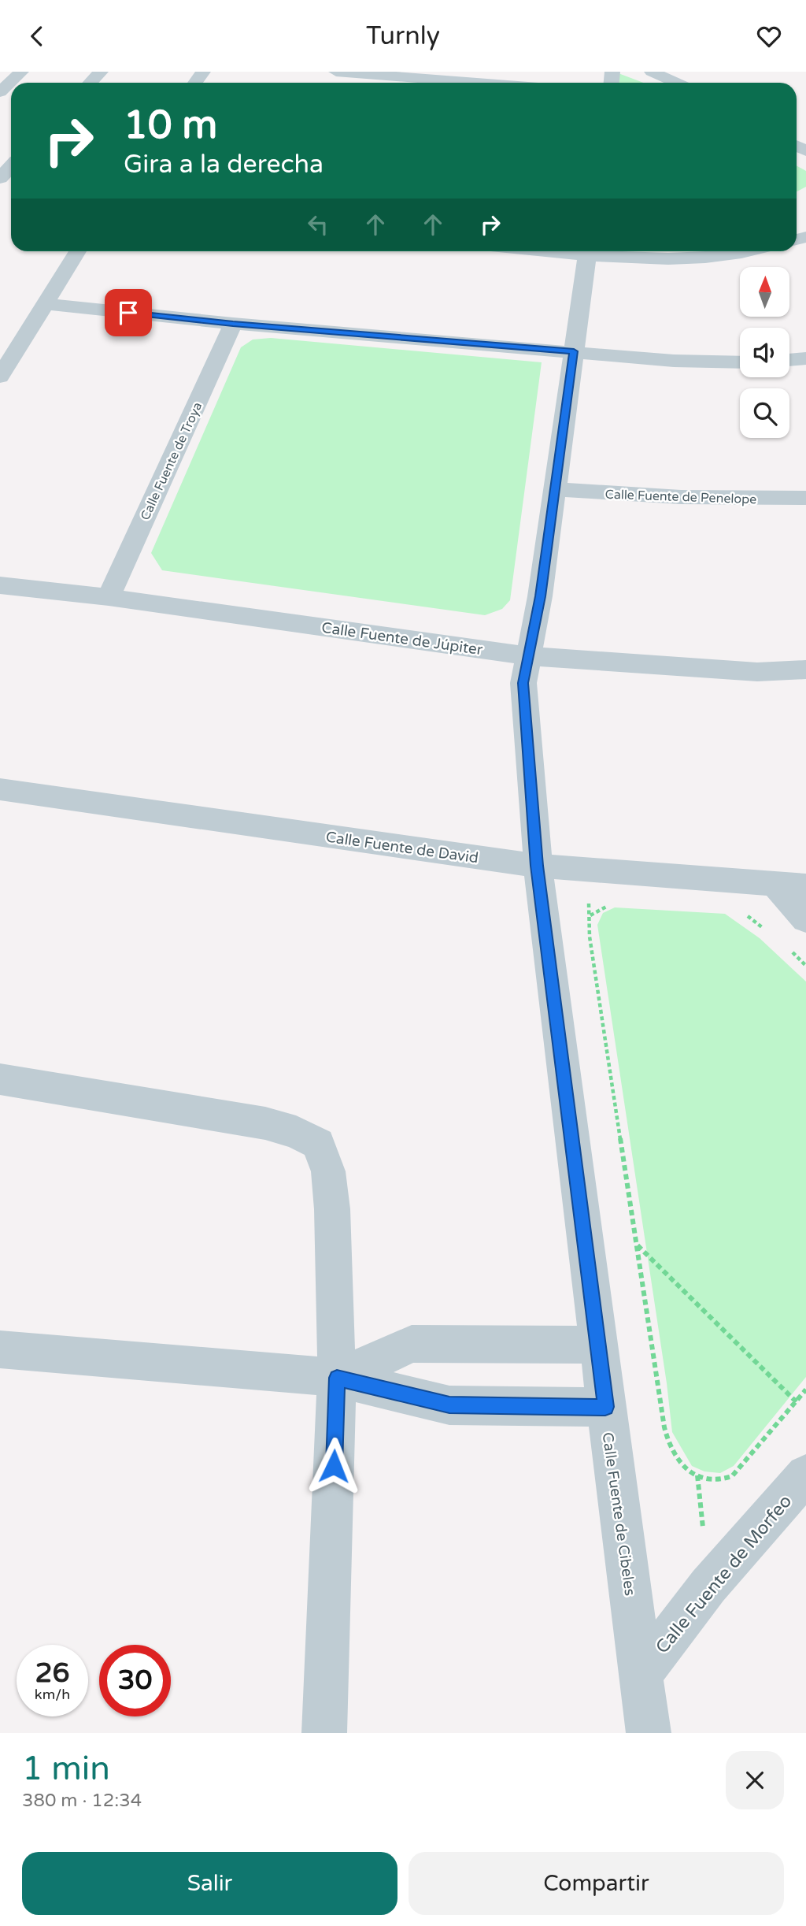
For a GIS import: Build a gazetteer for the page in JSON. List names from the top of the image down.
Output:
{
  "streets": {
    "street": [
      "Calle Fuente de Troya",
      "Calle Fuente de Penelope",
      "Calle Fuente de Júpiter",
      "Calle Fuente de David",
      "Calle Fuente de Cibeles",
      "Calle Fuente de Morfeo"
    ]
  },
  "crossings": [
    ["Calle Fuente de Troya", "Calle Fuente de Júpiter"],
    ["Calle Fuente de Penelope", "Calle Fuente de Cibeles"],
    ["Calle Fuente de Júpiter", "Calle Fuente de Cibeles"],
    ["Calle Fuente de David", "Calle Fuente de Cibeles"],
    ["Calle Fuente de Cibeles", "Calle Fuente de Morfeo"]
  ],
  "north": "top",
  "page": {
    "header": "Turnly",
    "turn": ["10 m", "Gira a la derecha"],
    "speed": "26 km/h",
    "limit": "30",
    "heading": ["1 min", "380 m · 12:34"],
    "buttons": ["Salir", "Compartir"]
  }
}
